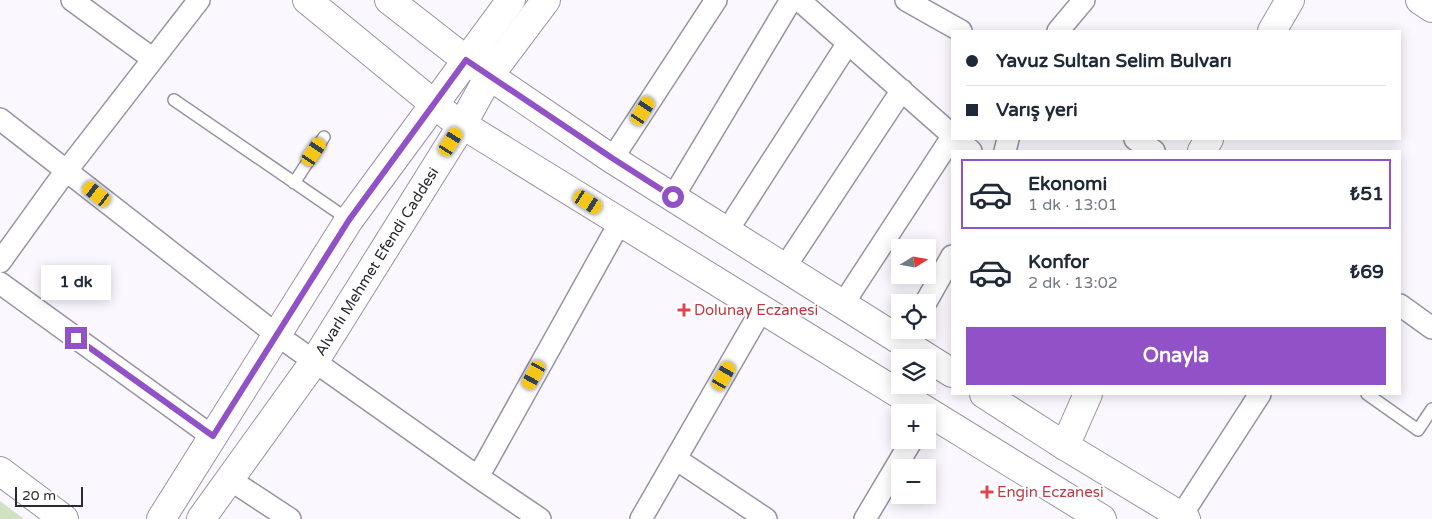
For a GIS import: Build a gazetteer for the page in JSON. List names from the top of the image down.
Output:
{
  "streets": {
    "main road": ["Alvarlı Mehmet Efendi Caddesi"]
  },
  "places": {
    "health": ["Dolunay Eczanesi", "Engin Eczanesi"]
  },
  "scale_bar": "20 m",
  "north": "right",
  "page": {
    "banner": ["Yavuz Sultan Selim Bulvarı", "Varış yeri"],
    "list": [
      {
        "name": "Ekonomi",
        "note": "1 dk · 13:01",
        "value": "₺51"
      },
      {
        "name": "Konfor",
        "note": "2 dk · 13:02",
        "value": "₺69"
      }
    ],
    "map_buttons": ["+", "−"],
    "bubble": "1 dk",
    "buttons": "Onayla",
    "scale": "20 m"
  }
}
